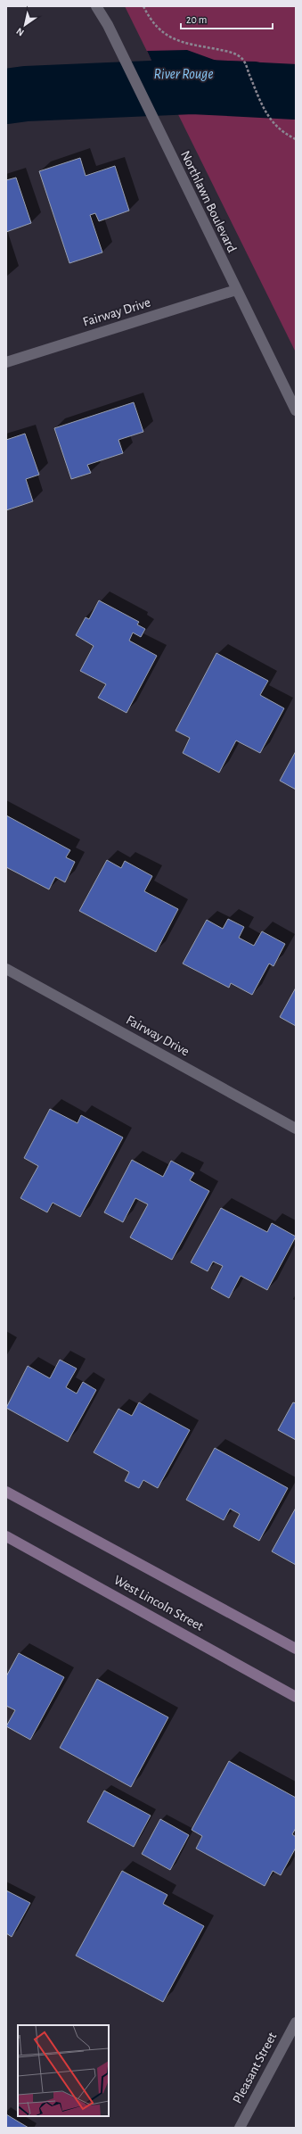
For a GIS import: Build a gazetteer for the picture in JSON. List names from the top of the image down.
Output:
{
  "streets": {
    "street": [
      "Northlawn Boulevard",
      "Fairway Drive",
      "West Lincoln Street",
      "Pleasant Street"
    ]
  },
  "crossings": [
    ["Northlawn Boulevard", "Fairway Drive"]
  ],
  "water": ["River Rouge"],
  "scale_bar": "20 m",
  "north": "bottom left"
}
